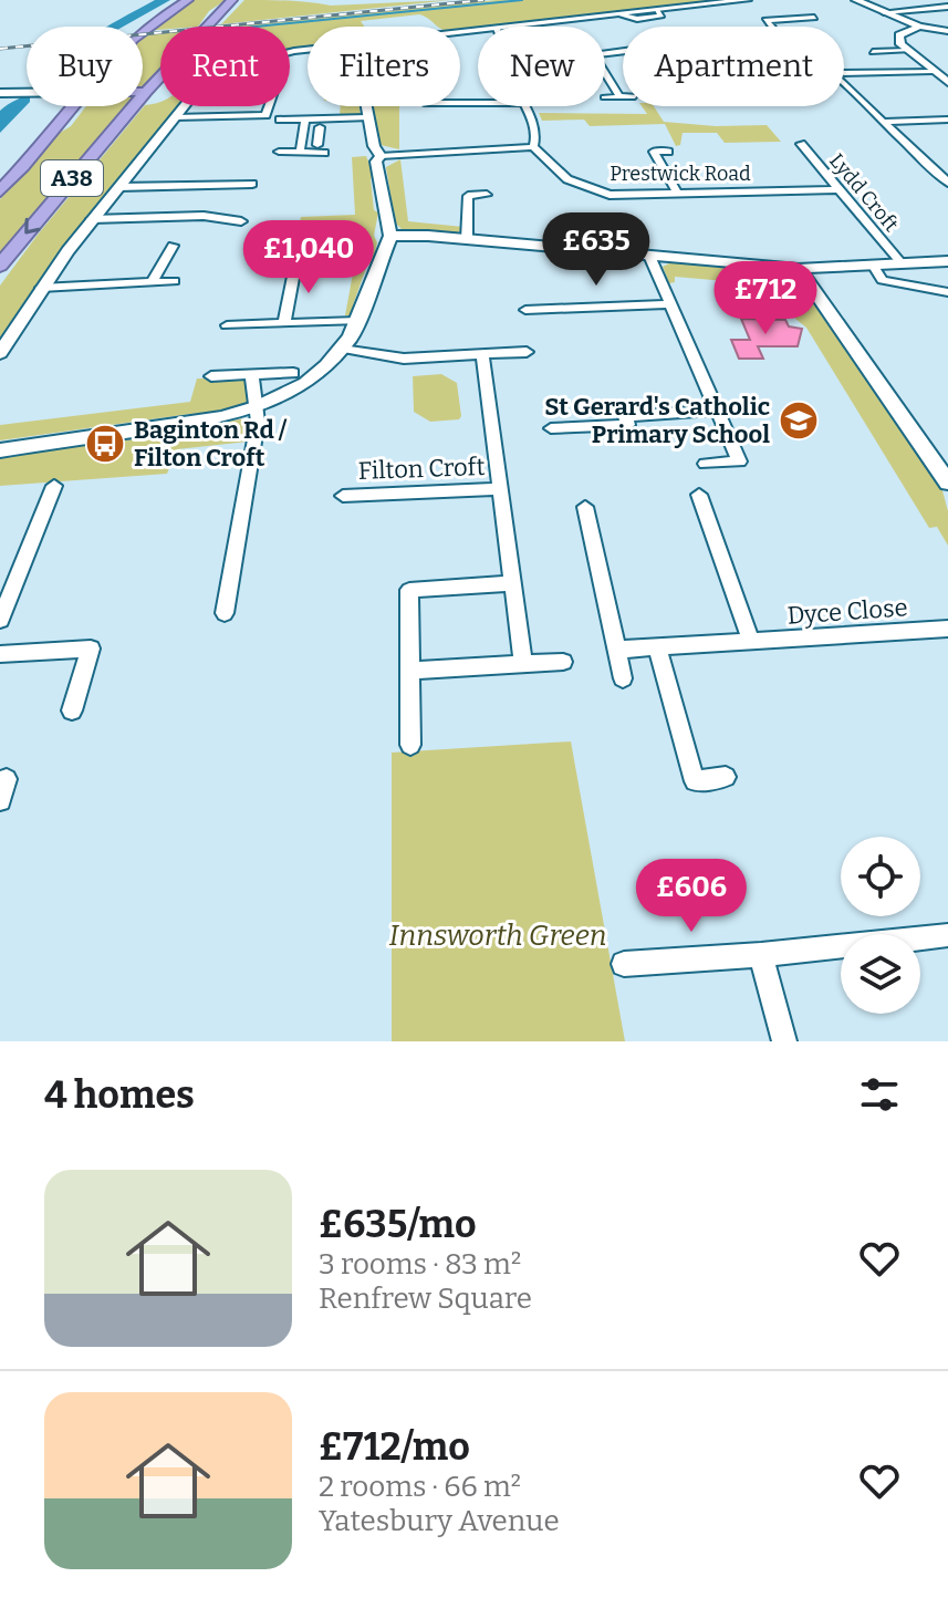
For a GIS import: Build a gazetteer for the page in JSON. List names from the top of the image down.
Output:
{
  "streets": {
    "highway": ["A38"],
    "street": [
      "Prestwick Road",
      "Lydd Croft",
      "Filton Croft",
      "Dyce Close"
    ]
  },
  "crossings": [
    ["Prestwick Road", "Lydd Croft"]
  ],
  "parks": ["Innsworth Green"],
  "places": {
    "school or university": ["St Gerard's Catholic Primary School"],
    "bus stop": ["Baginton Rd / Filton Croft"]
  },
  "page": {
    "chip": [
      "Buy",
      "Rent",
      "Filters",
      "New",
      "Apartment"
    ],
    "price": [
      "£635",
      "£1,040",
      "£712",
      "£606"
    ],
    "heading": "4 homes",
    "list": [
      {
        "name": "£635/mo",
        "note": "3 rooms · 83 m² · Renfrew Square"
      },
      {
        "name": "£712/mo",
        "note": "2 rooms · 66 m² · Yatesbury Avenue"
      }
    ]
  }
}
